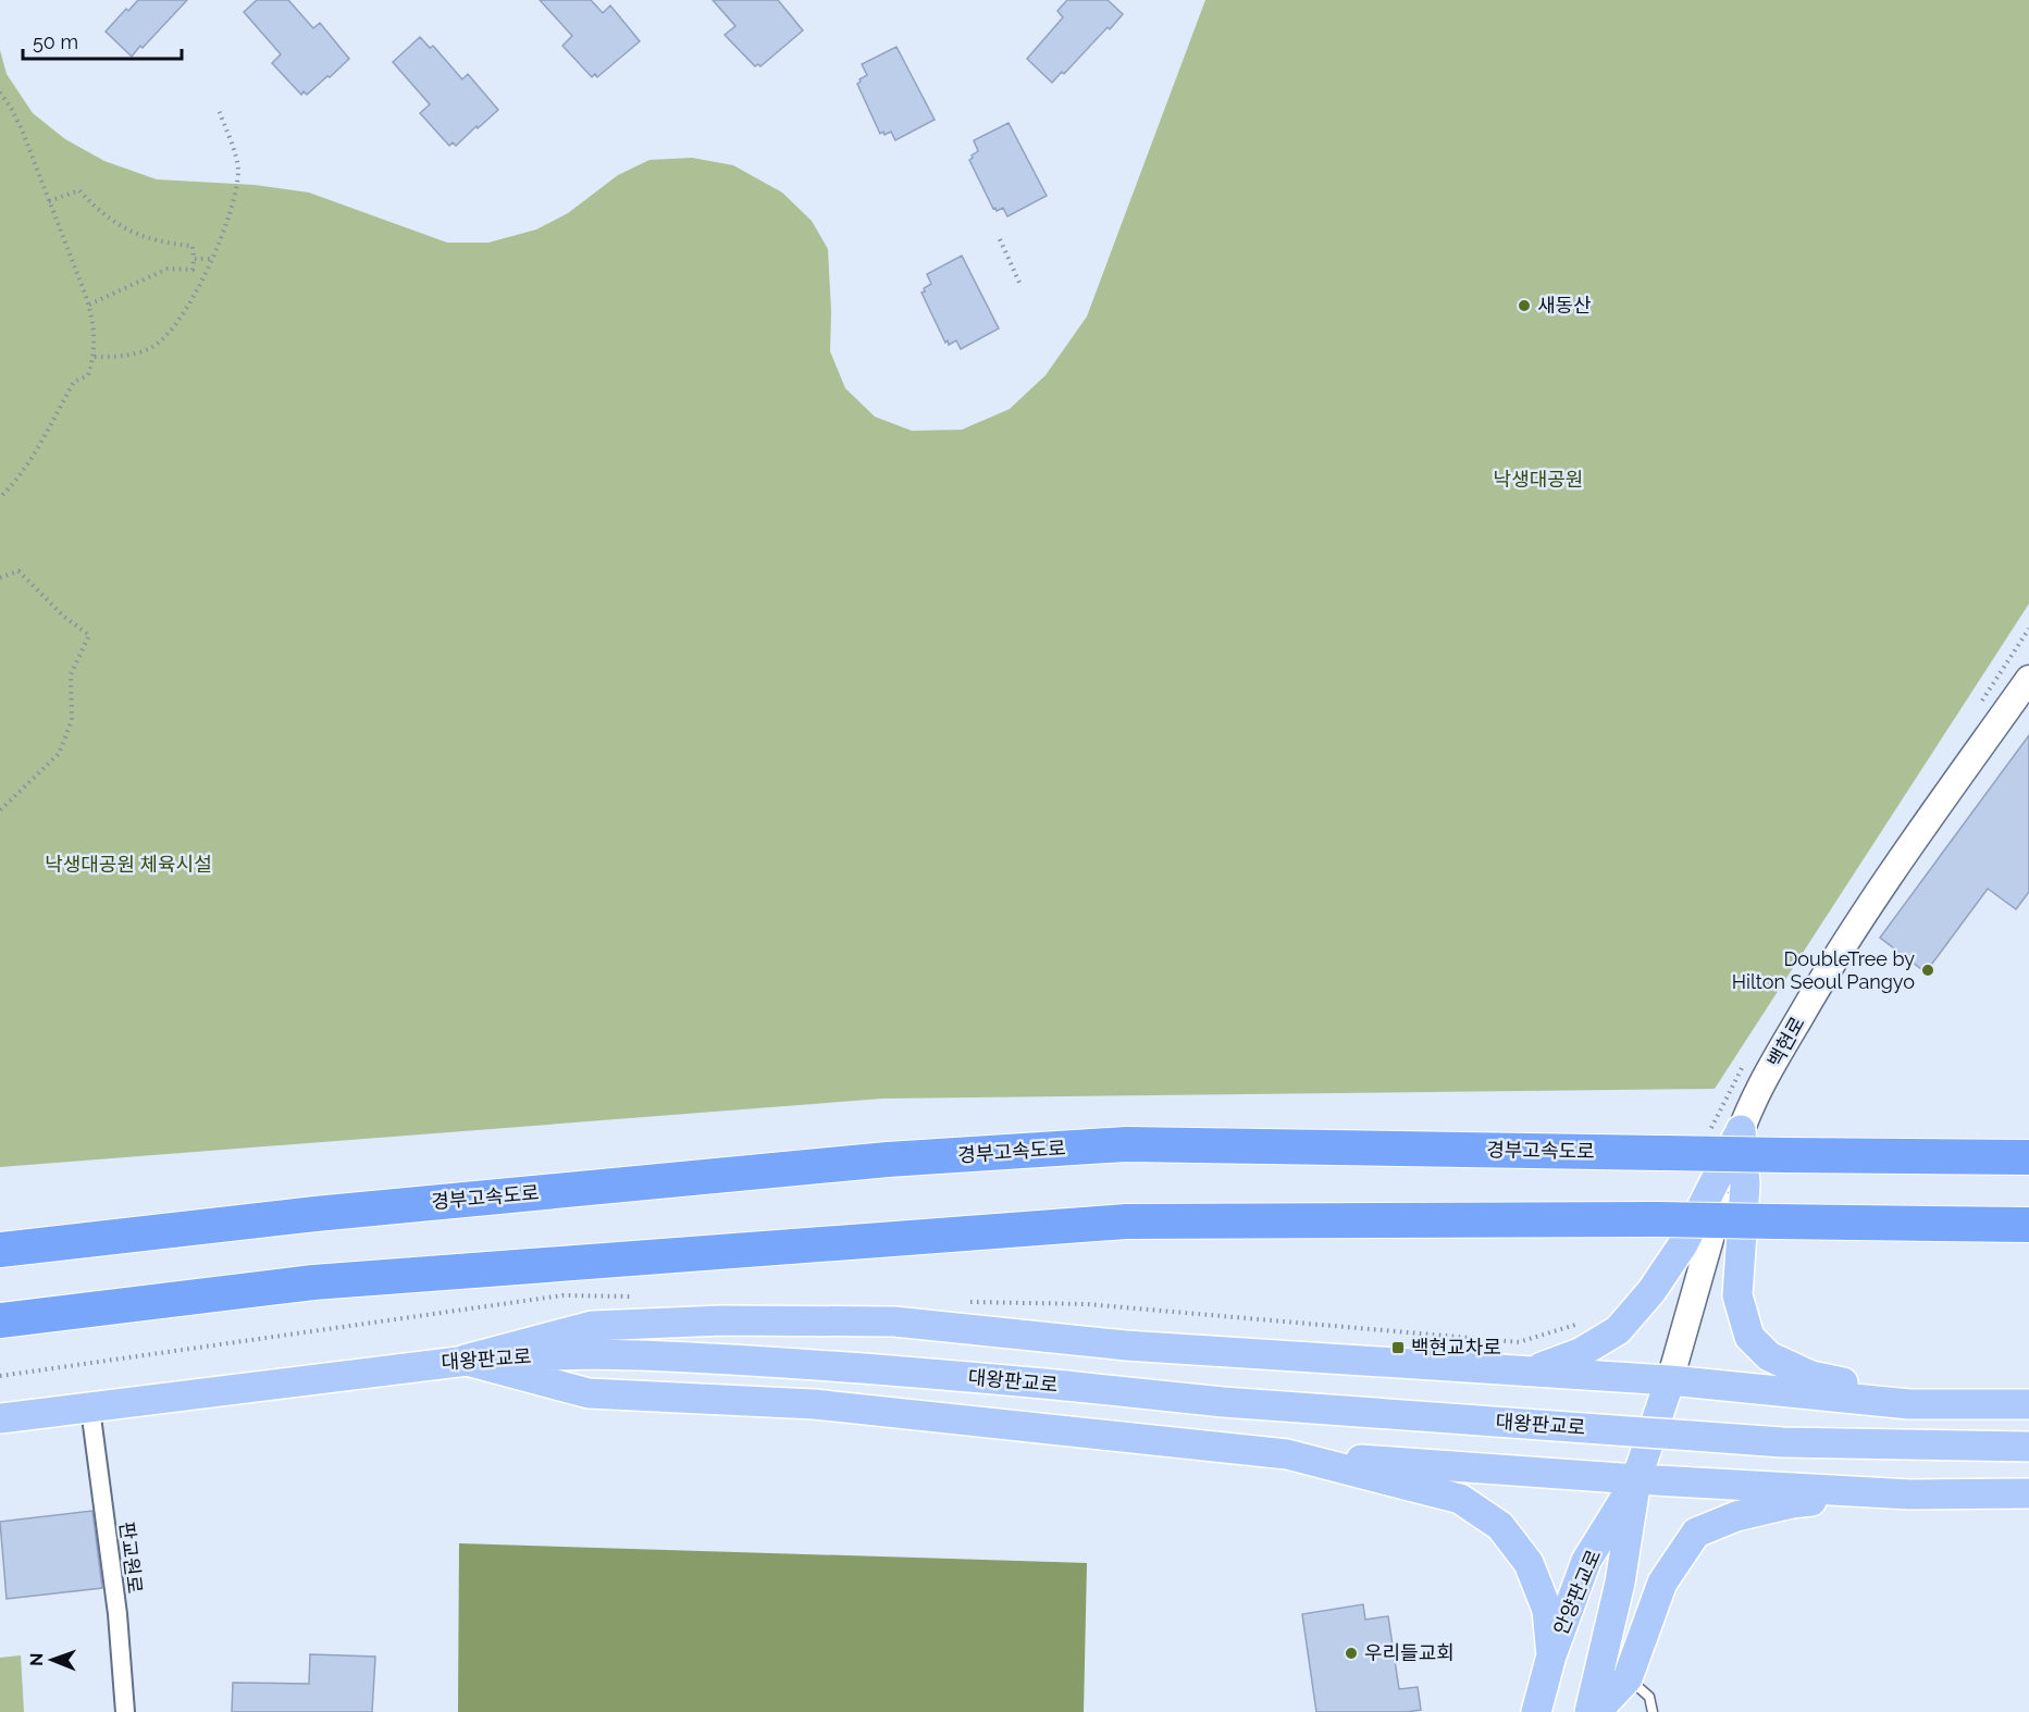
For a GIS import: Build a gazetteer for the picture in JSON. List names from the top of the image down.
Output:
{
  "streets": {
    "highway": ["경부고속도로"],
    "main road": ["백현로", "대왕판교로", "안양판교로"],
    "street": ["판교원로"]
  },
  "crossings": [
    ["백현로", "안양판교로"],
    ["대왕판교로", "판교원로"]
  ],
  "parks": ["낙생대공원", "낙생대공원 체육시설"],
  "places": {
    "other": ["새동산", "DoubleTree by Hilton Seoul Pangyo", "우리들교회"],
    "transit": ["백현교차로"]
  },
  "scale_bar": "50 m",
  "north": "left"
}
